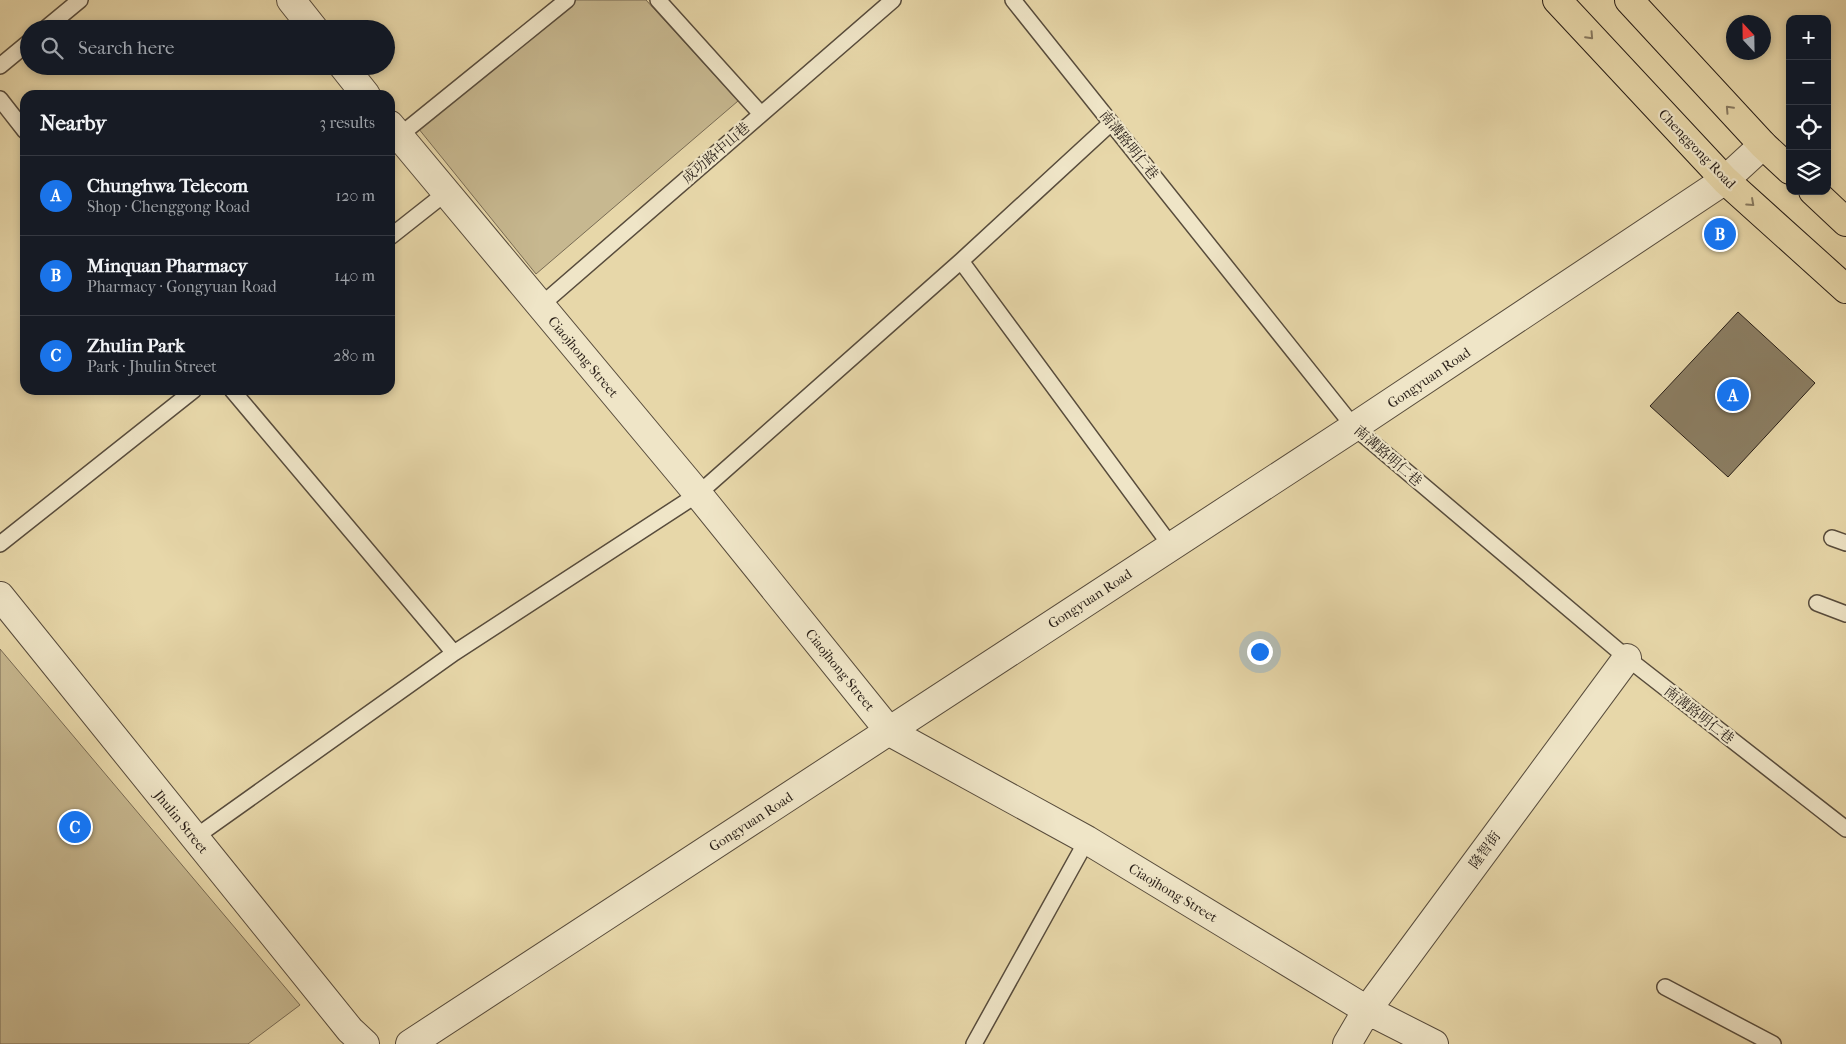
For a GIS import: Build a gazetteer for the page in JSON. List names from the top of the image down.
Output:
{
  "streets": {
    "main road": ["Chenggong Road"],
    "street": [
      "Ciaojhong Street",
      "Gongyuan Road",
      "Jhulin Street",
      "隆智街"
    ],
    "lane": ["南溝路明仁巷", "成功路中山巷"]
  },
  "crossings": [
    ["南溝路明仁巷", "Gongyuan Road"],
    ["南溝路明仁巷", "隆智街"],
    ["Chenggong Road", "Gongyuan Road"],
    ["成功路中山巷", "Ciaojhong Street"],
    ["Ciaojhong Street", "Gongyuan Road"],
    ["Ciaojhong Street", "隆智街"]
  ],
  "north": "top",
  "page": {
    "map_buttons": ["+", "−"],
    "search": "Search here",
    "heading": ["Nearby", "3 results"],
    "list": [
      {
        "mark": "A",
        "name": "Chunghwa Telecom",
        "note": "Shop · Chenggong Road",
        "value": "120 m"
      },
      {
        "mark": "B",
        "name": "Minquan Pharmacy",
        "note": "Pharmacy · Gongyuan Road",
        "value": "140 m"
      },
      {
        "mark": "C",
        "name": "Zhulin Park",
        "note": "Park · Jhulin Street",
        "value": "280 m"
      }
    ],
    "pins": ["B", "A", "C"]
  }
}
